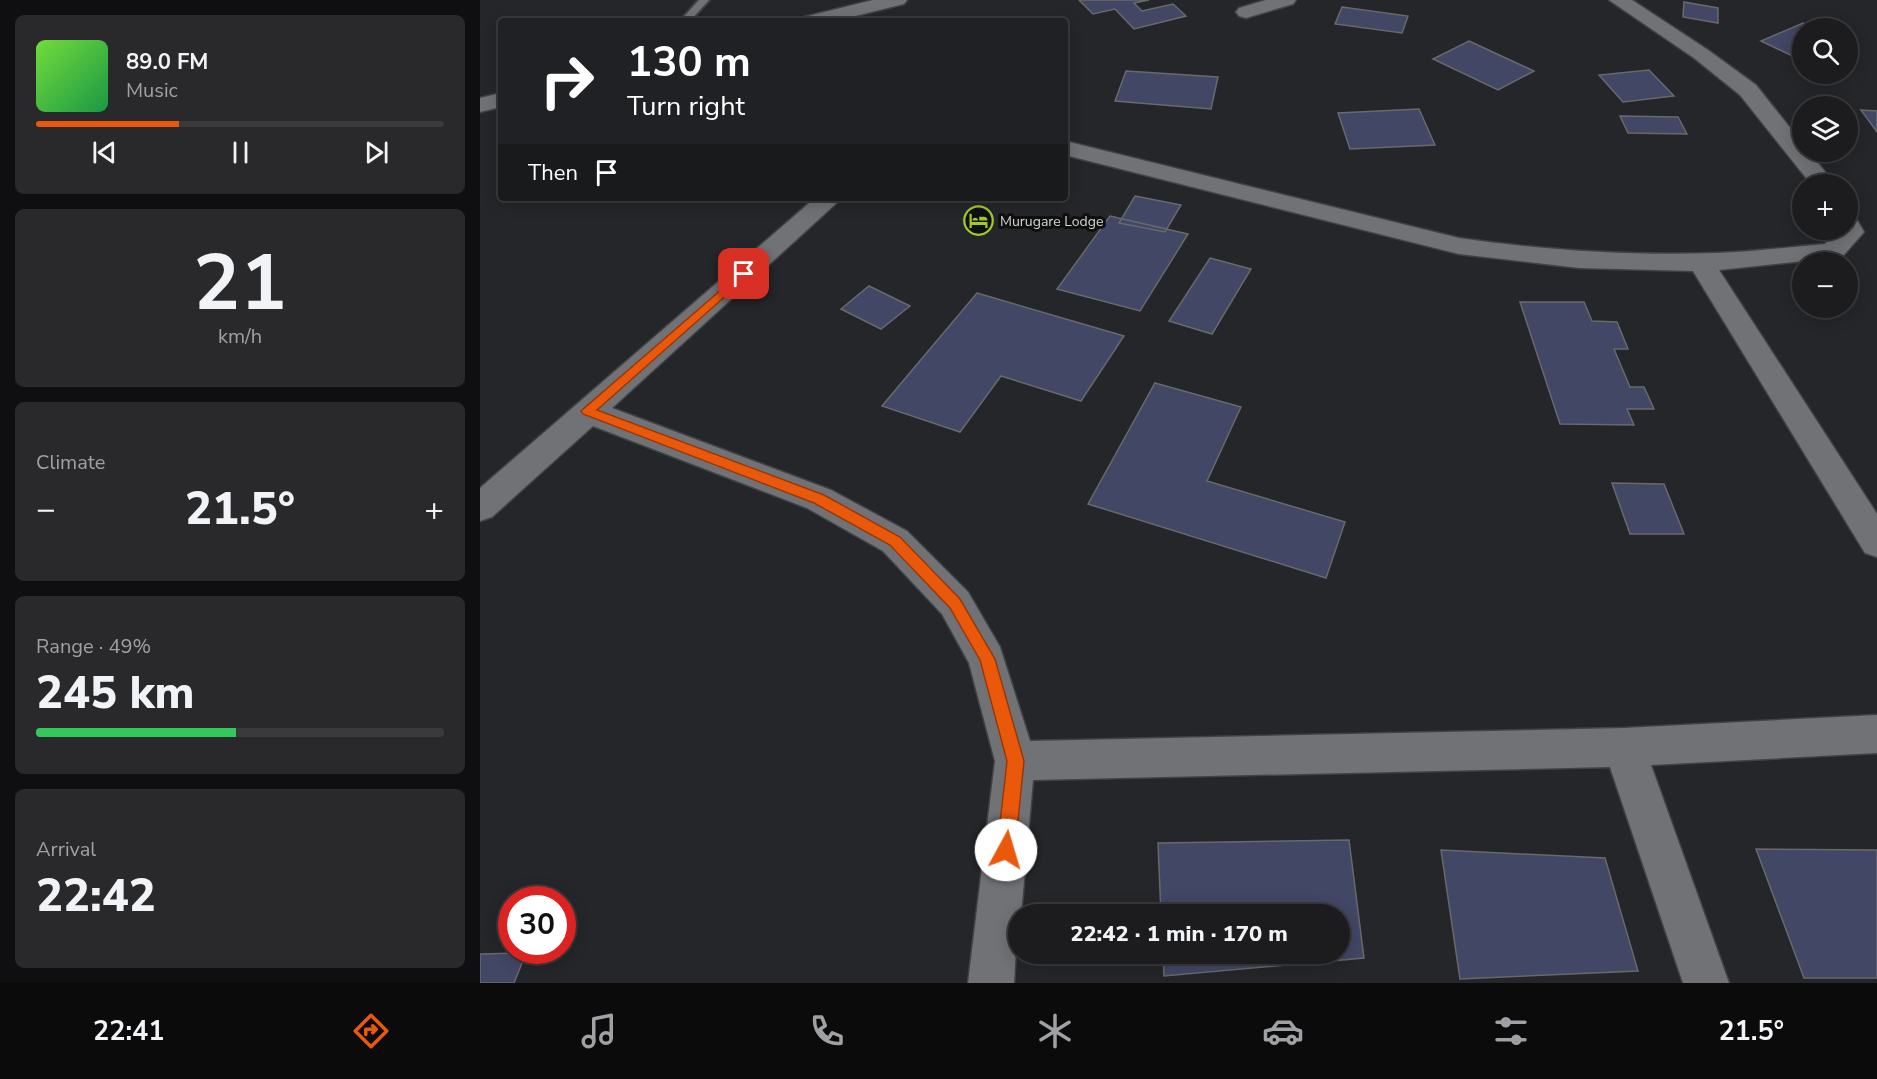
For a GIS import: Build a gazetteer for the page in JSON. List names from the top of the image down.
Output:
{
  "places": {
    "hotel": ["Murugare Lodge"]
  },
  "page": {
    "map_buttons": ["+", "−"],
    "turn": ["130 m", "Turn right"],
    "song": ["89.0 FM", "Music"],
    "then": "Then",
    "tile": [
      ["21", "km/h"],
      "Climate",
      ["Range · 49%", "245 km"],
      ["Arrival", "22:42"]
    ],
    "heat": ["−", "21.5°", "+"],
    "limit": "30",
    "trip": "22:42 · 1 min · 170 m",
    "tabs": ["22:41", "21.5°"]
  }
}
